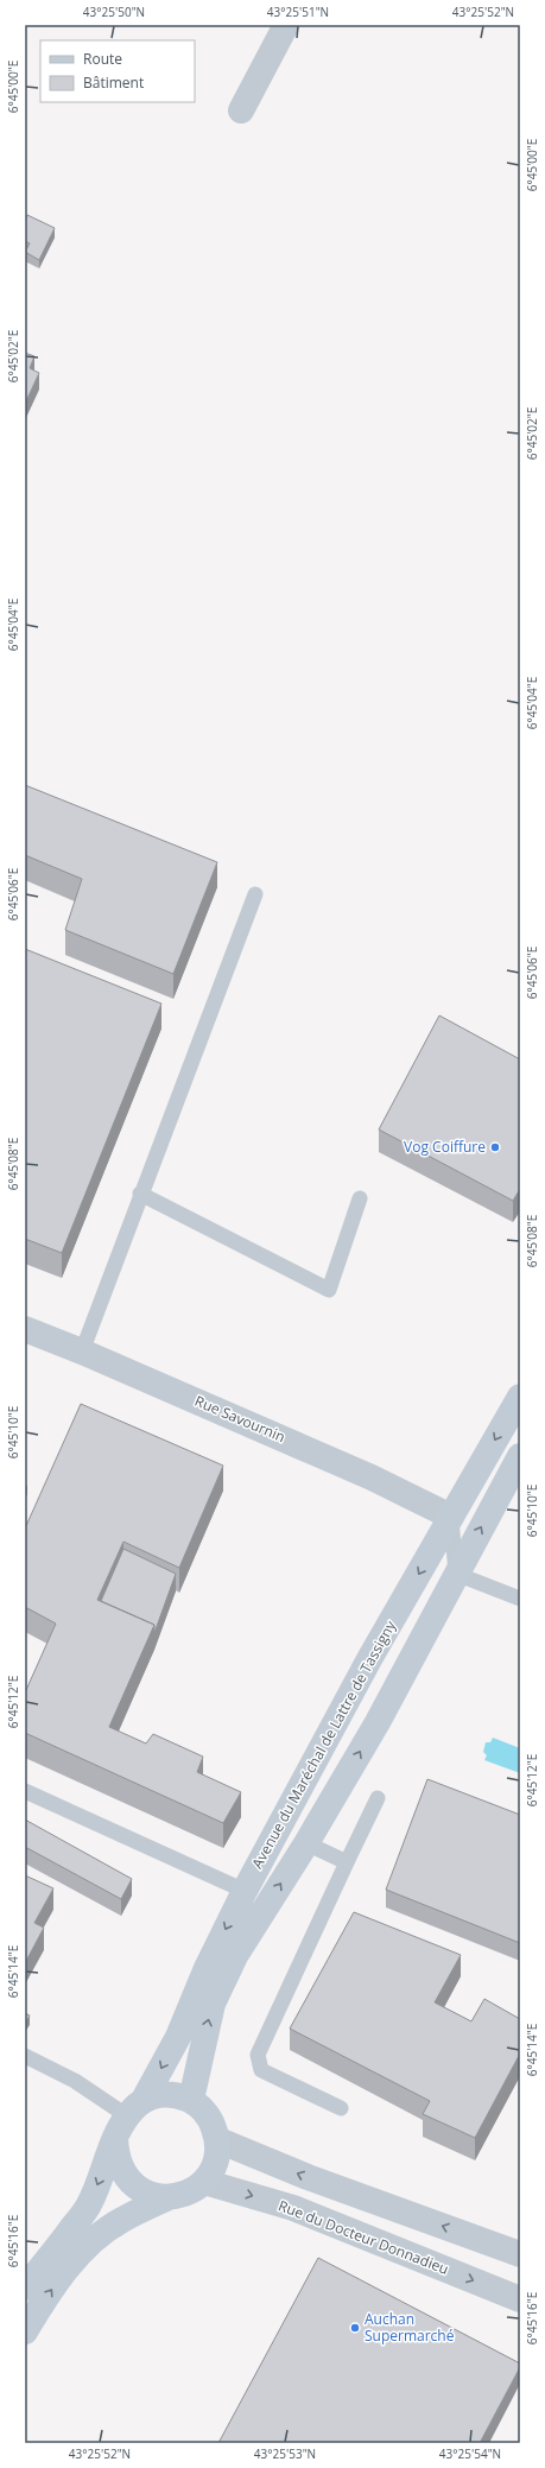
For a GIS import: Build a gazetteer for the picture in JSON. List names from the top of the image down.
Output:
{
  "streets": {
    "main road": ["Avenue du Maréchal de Lattre de Tassigny"],
    "street": ["Rue Savournin", "Rue du Docteur Donnadieu"]
  },
  "crossings": [
    ["Rue Savournin", "Avenue du Maréchal de Lattre de Tassigny"],
    ["Avenue du Maréchal de Lattre de Tassigny", "Rue du Docteur Donnadieu"]
  ],
  "places": ["Vog Coiffure", "Auchan Supermarché"],
  "legend": ["Route", "Bâtiment"],
  "coordinates": [
    "43°25'50\"N",
    "43°25'51\"N",
    "43°25'52\"N",
    "6°45'00\"E",
    "6°45'02\"E",
    "6°45'04\"E",
    "6°45'06\"E",
    "6°45'08\"E",
    "6°45'10\"E",
    "6°45'12\"E",
    "6°45'14\"E",
    "6°45'16\"E",
    "43°25'53\"N",
    "43°25'54\"N"
  ]
}
